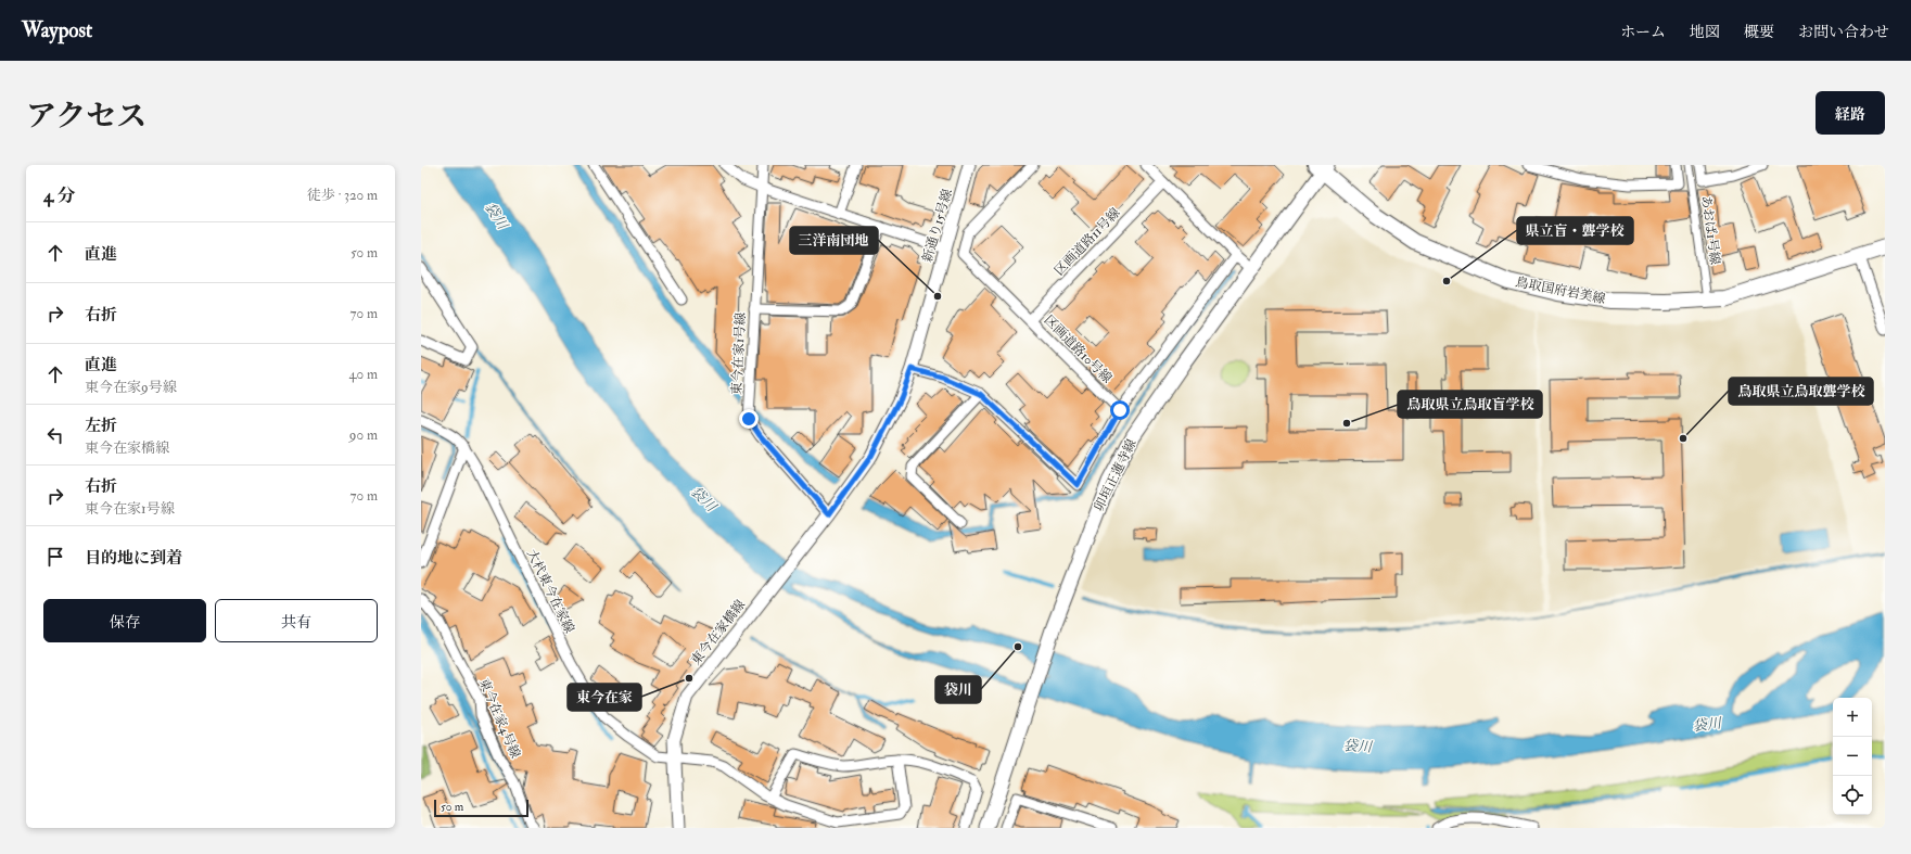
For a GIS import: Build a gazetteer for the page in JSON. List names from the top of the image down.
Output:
{
  "streets": {
    "main road": ["鳥取国府岩美線", "卯垣正蓮寺線"],
    "street": [
      "新通り15号線",
      "あおば1号線",
      "区画道路11号線",
      "区画道路10号線",
      "東今在家1号線",
      "大杙東今在家線",
      "東今在家橋線",
      "東今在家4号線"
    ]
  },
  "crossings": [
    ["あおば1号線", "鳥取国府岩美線"],
    ["区画道路11号線", "区画道路10号線"],
    ["鳥取国府岩美線", "卯垣正蓮寺線"],
    ["東今在家1号線", "東今在家橋線"],
    ["大杙東今在家線", "東今在家橋線"]
  ],
  "water": ["袋川"],
  "places": [
    "県立盲・聾学校",
    "三洋南団地",
    "鳥取県立鳥取盲学校",
    "鳥取県立鳥取聾学校",
    "袋川",
    "東今在家"
  ],
  "scale_bar": "50 m",
  "page": {
    "header": "Waypost",
    "nav": [
      "ホーム",
      "地図",
      "概要",
      "お問い合わせ"
    ],
    "title": "アクセス",
    "buttons": [
      "経路",
      ["保存", "共有"]
    ],
    "heading": ["4 分", "徒歩 · 320 m"],
    "list": [
      ["直進", "50 m"],
      ["右折", "70 m"],
      ["直進", "東今在家9号線", "40 m"],
      ["左折", "東今在家橋線", "90 m"],
      ["右折", "東今在家1号線", "70 m"],
      "目的地に到着"
    ],
    "map_buttons": ["+", "−"],
    "scale": "50 m"
  }
}
